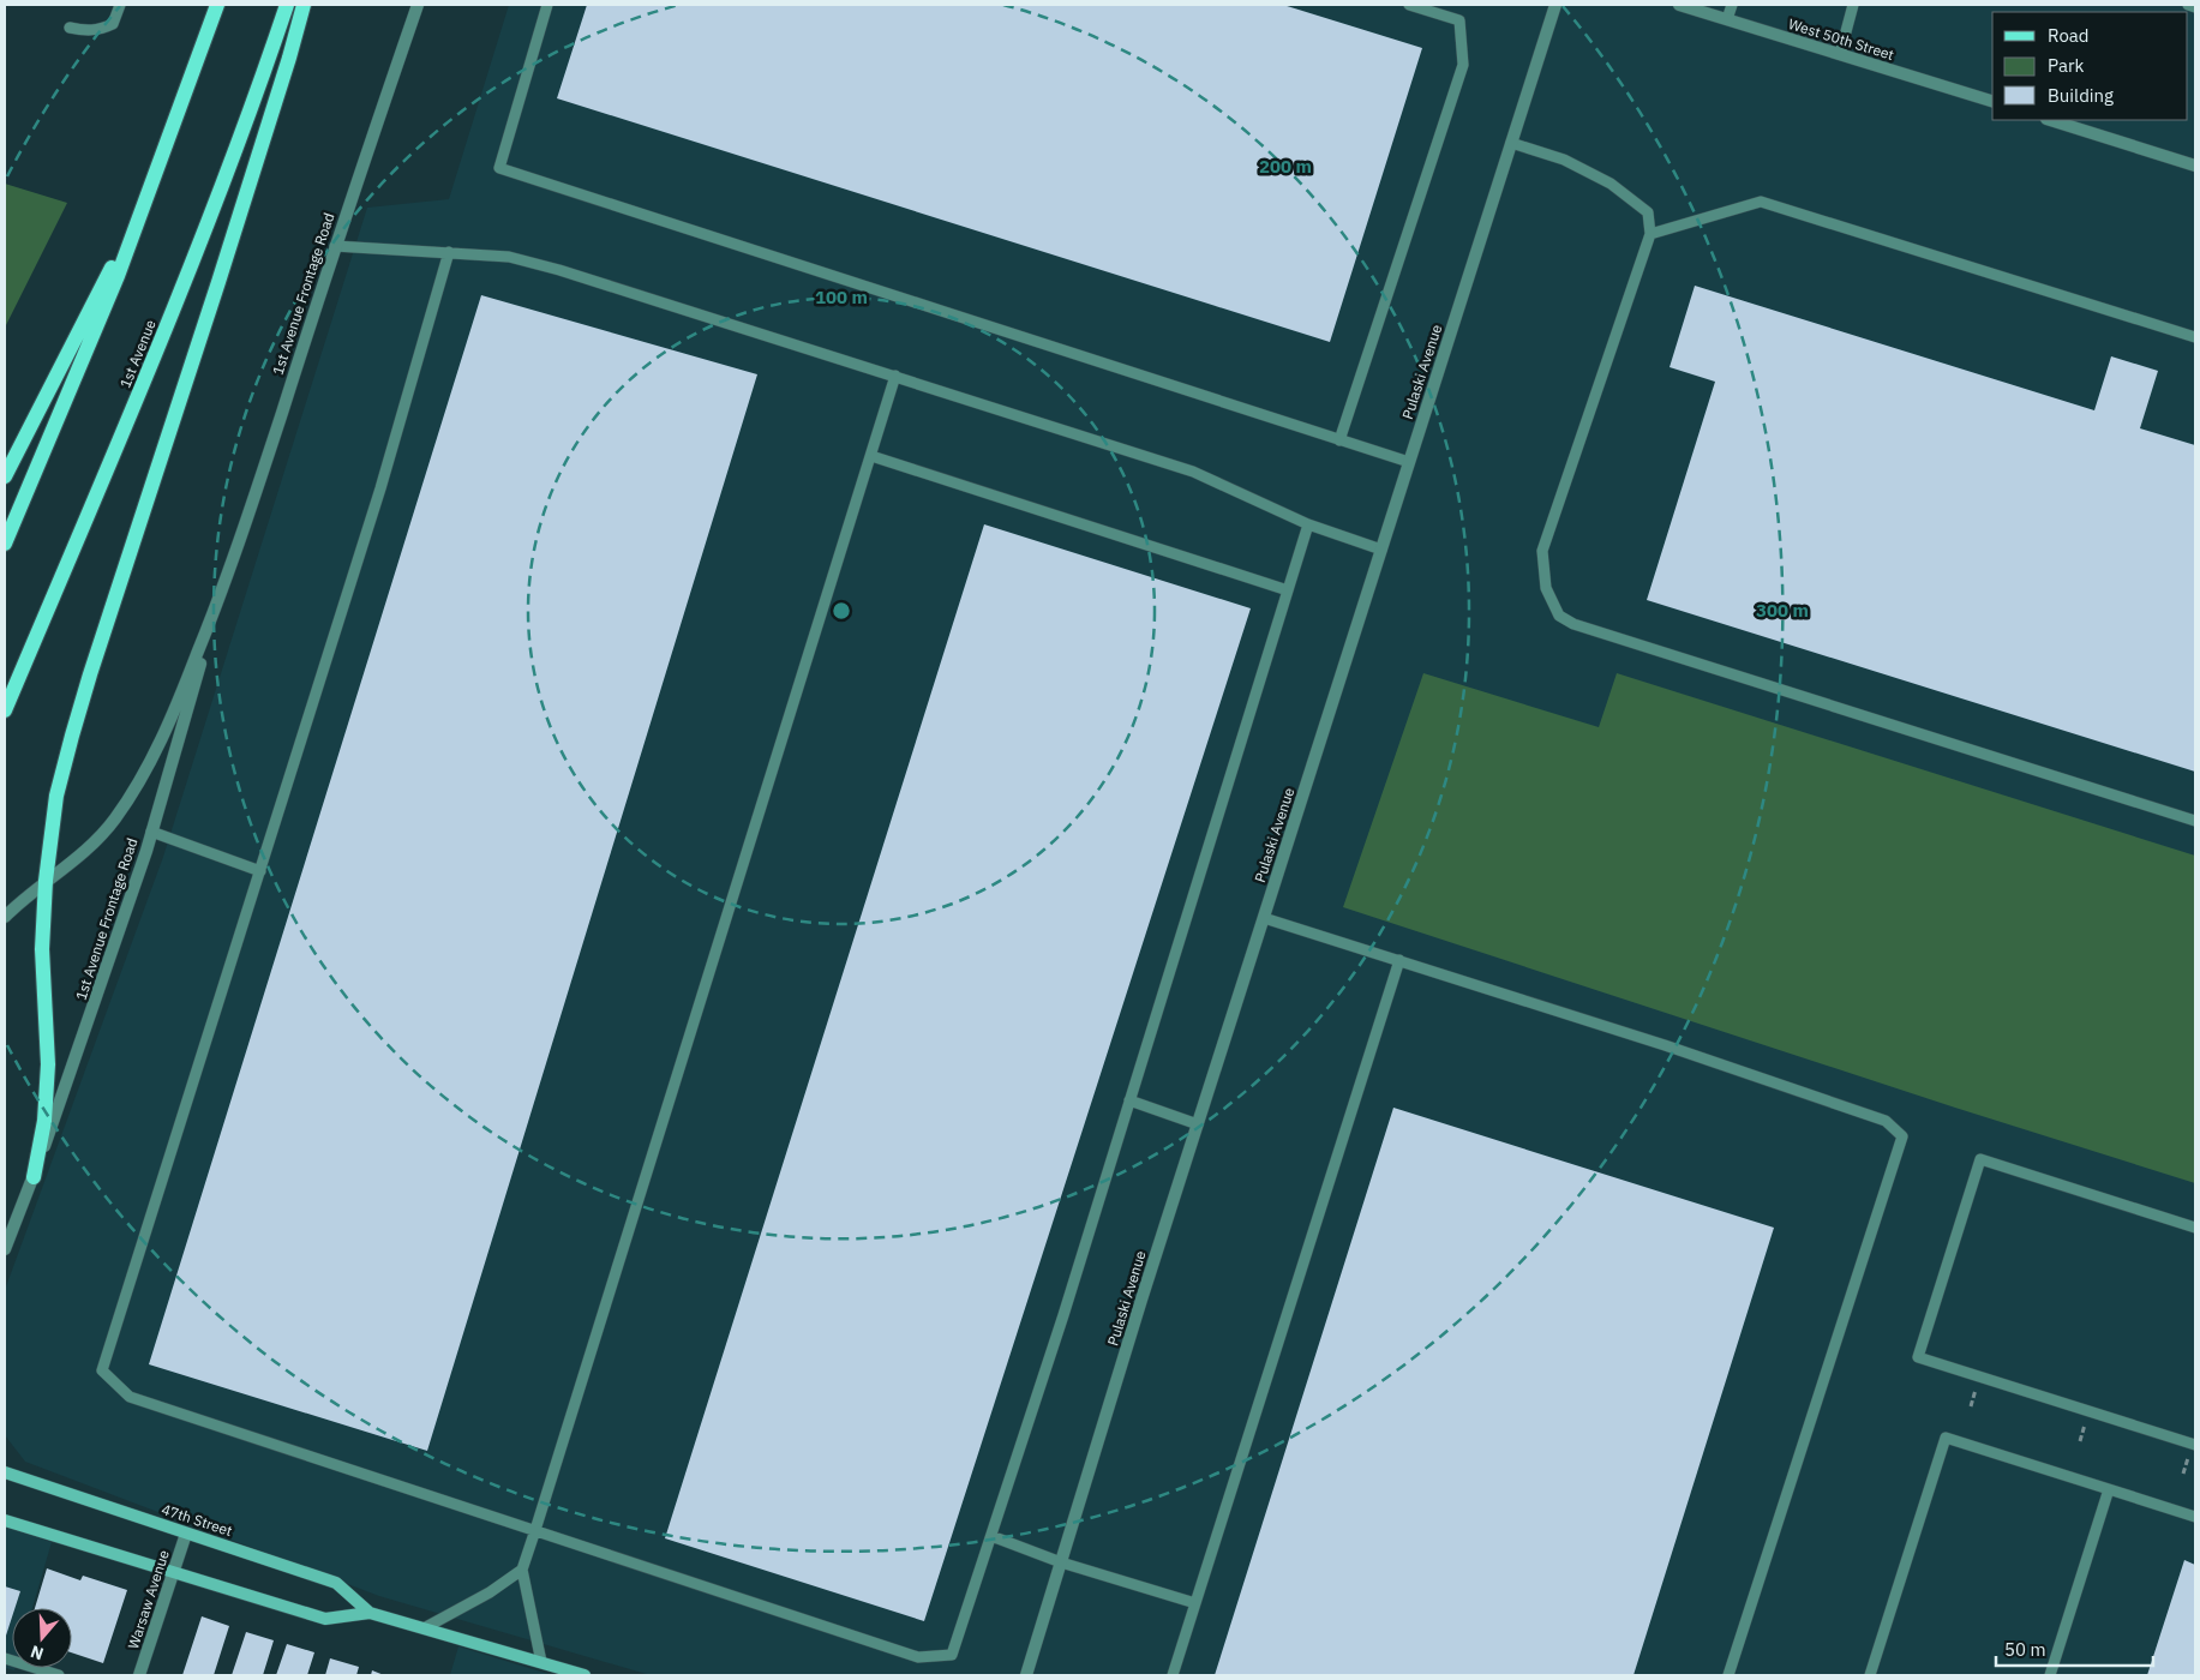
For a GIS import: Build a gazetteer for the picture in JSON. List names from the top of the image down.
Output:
{
  "streets": {
    "main road": ["1st Avenue", "47th Street"],
    "street": [
      "West 50th Street",
      "1st Avenue Frontage Road",
      "Pulaski Avenue",
      "Warsaw Avenue"
    ]
  },
  "crossings": [
    ["47th Street", "Warsaw Avenue"]
  ],
  "legend": ["Road", "Park", "Building"],
  "scale_bar": "50 m",
  "north": "bottom",
  "rings": ["200 m", "100 m", "300 m"]
}
